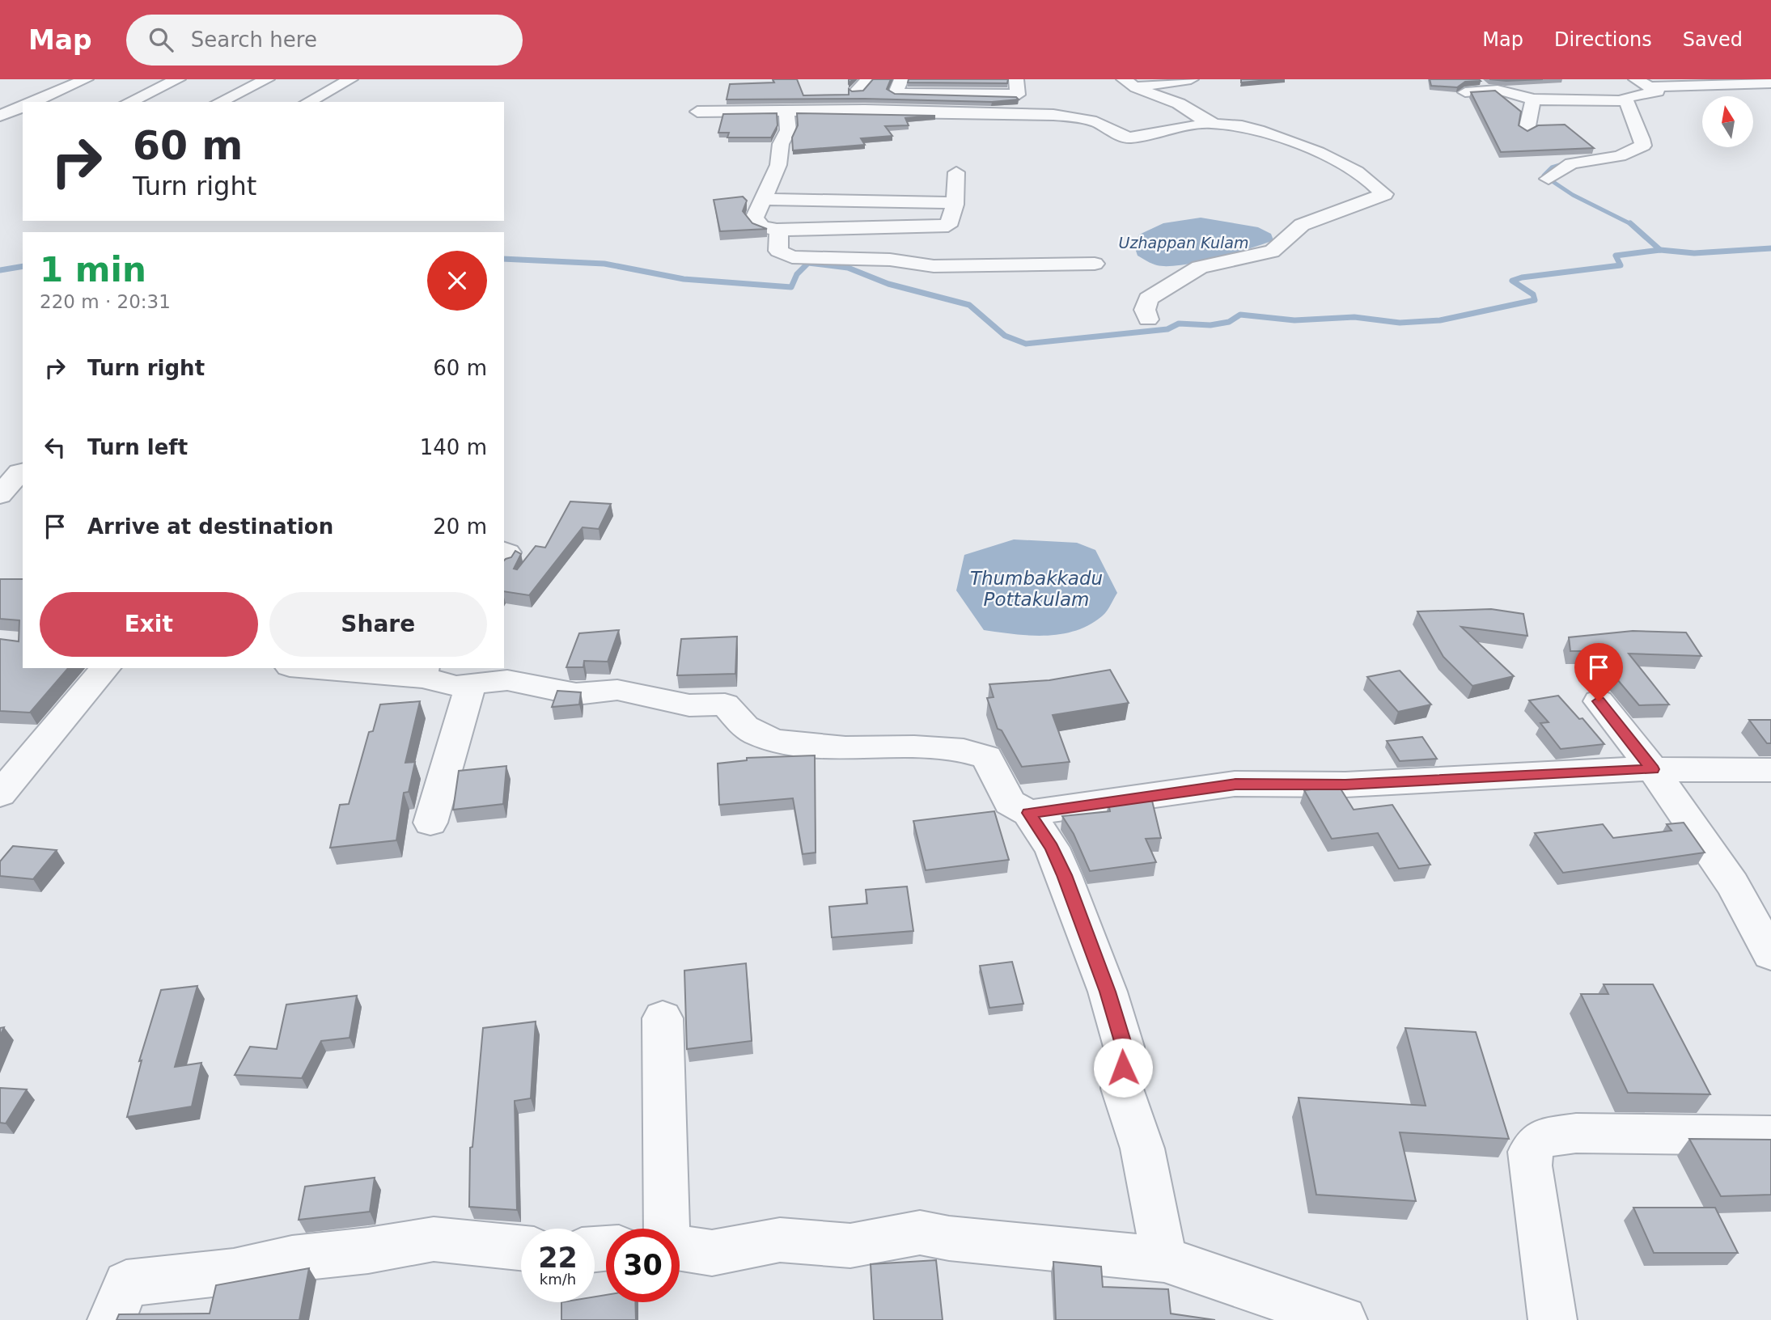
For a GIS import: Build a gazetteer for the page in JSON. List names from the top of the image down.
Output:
{
  "water": ["Uzhappan Kulam", "Thumbakkadu Pottakulam"],
  "north": "top",
  "page": {
    "header": "Map",
    "search": "Search here",
    "nav": ["Map", "Directions", "Saved"],
    "turn": ["60 m", "Turn right"],
    "heading": ["1 min", "220 m · 20:31"],
    "list": [
      {
        "name": "Turn right",
        "value": "60 m"
      },
      {
        "name": "Turn left",
        "value": "140 m"
      },
      {
        "name": "Arrive at destination",
        "value": "20 m"
      }
    ],
    "buttons": ["Exit", "Share"],
    "speed": "22 km/h",
    "limit": "30"
  }
}
